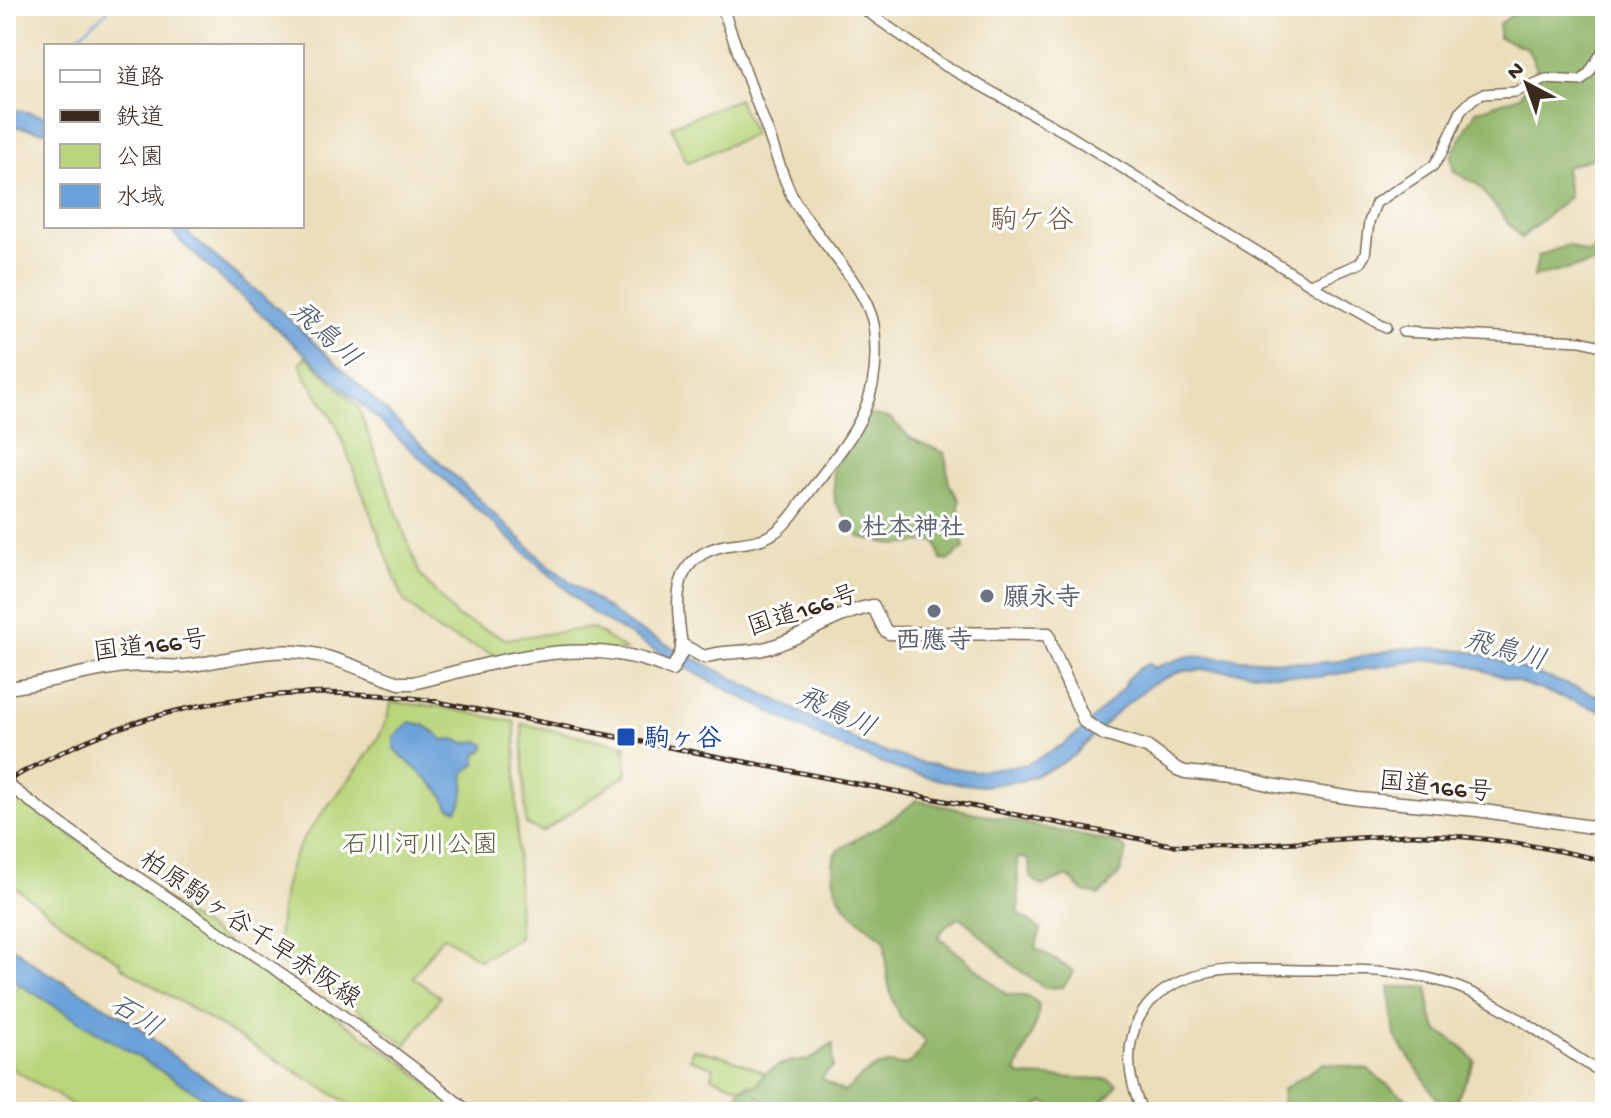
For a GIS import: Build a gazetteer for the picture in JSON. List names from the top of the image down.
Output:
{
  "streets": {
    "highway": ["国道166号"],
    "main road": ["柏原駒ヶ谷千早赤阪線"]
  },
  "districts": ["駒ケ谷"],
  "water": ["飛鳥川", "石川"],
  "parks": ["石川河川公園"],
  "places": {
    "other": ["杜本神社", "願永寺", "西應寺"],
    "transit": ["駒ヶ谷"]
  },
  "legend": [
    "道路",
    "鉄道",
    "公園",
    "水域"
  ],
  "north": "top left"
}
